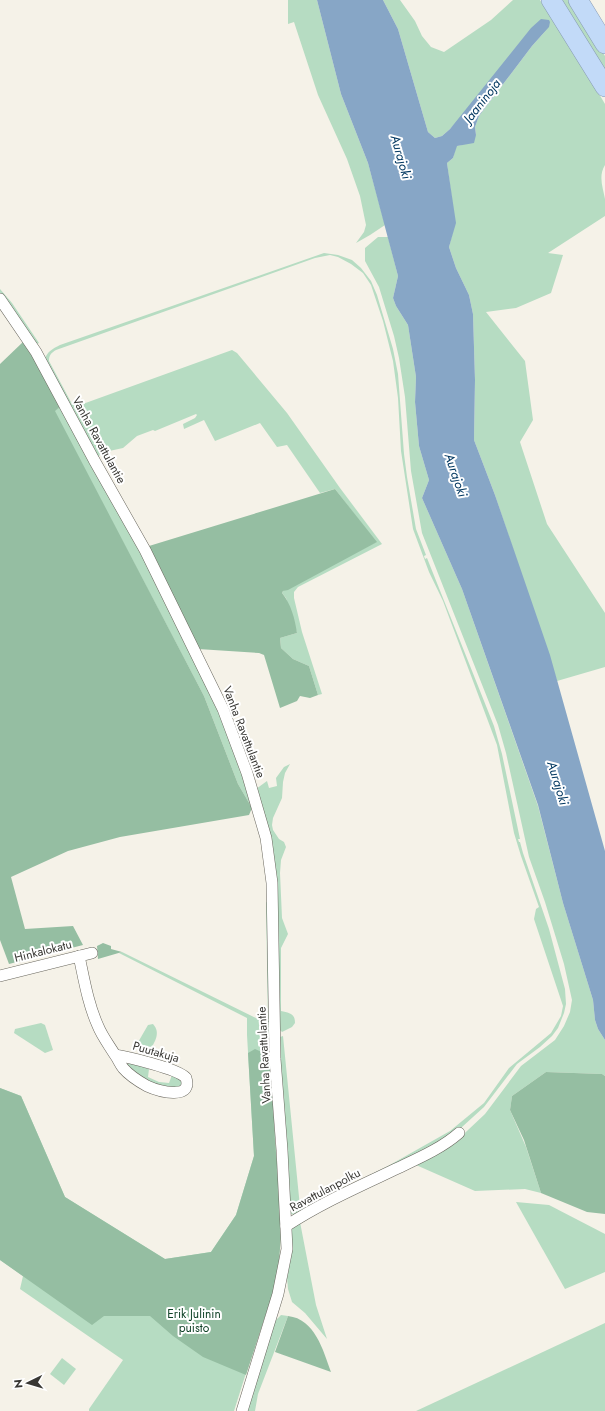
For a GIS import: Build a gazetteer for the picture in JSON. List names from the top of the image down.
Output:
{
  "streets": {
    "street": [
      "Vanha Ravattulantie",
      "Hinkalokatu",
      "Puutakuja",
      "Ravattulanpolku"
    ]
  },
  "crossings": [
    ["Vanha Ravattulantie", "Ravattulanpolku"],
    ["Hinkalokatu", "Puutakuja"]
  ],
  "water": ["Jaaninoja", "Aurajoki"],
  "parks": ["Erik Julinin puisto"],
  "north": "left"
}
